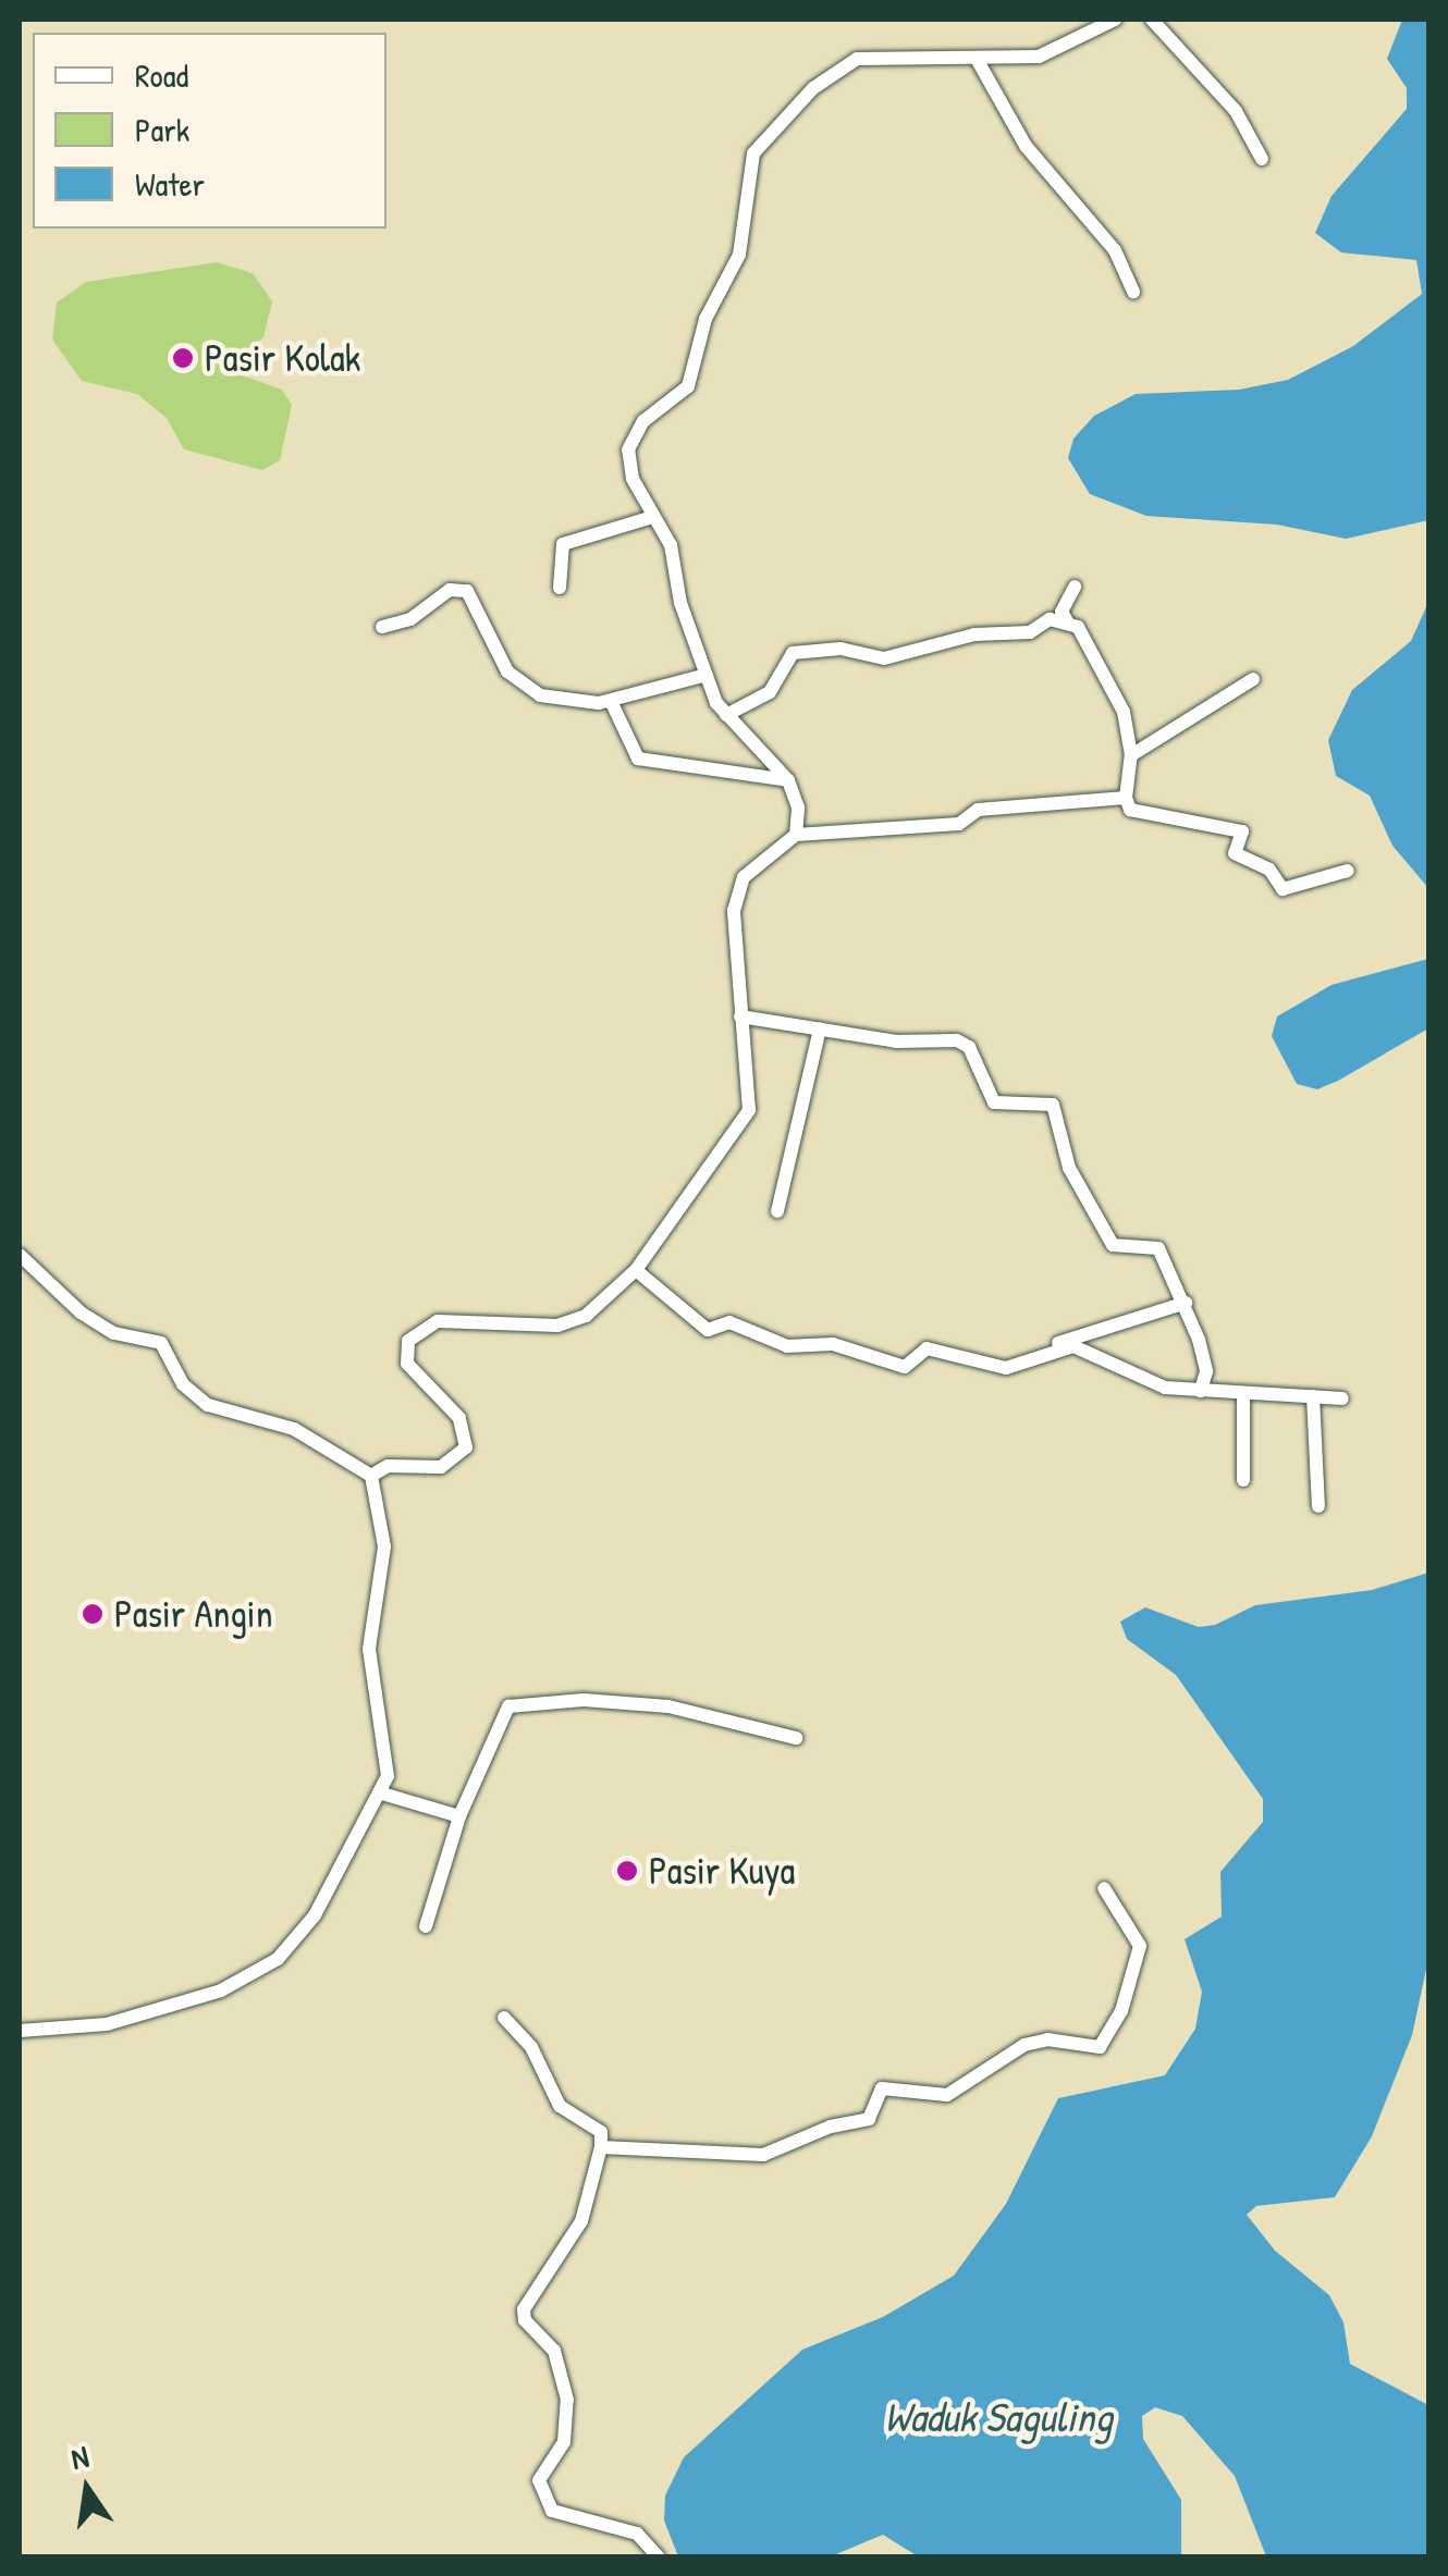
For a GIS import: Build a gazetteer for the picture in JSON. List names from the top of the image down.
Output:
{
  "water": ["Waduk Saguling"],
  "places": ["Pasir Kolak", "Pasir Angin", "Pasir Kuya"],
  "legend": ["Road", "Park", "Water"],
  "north": "top"
}
